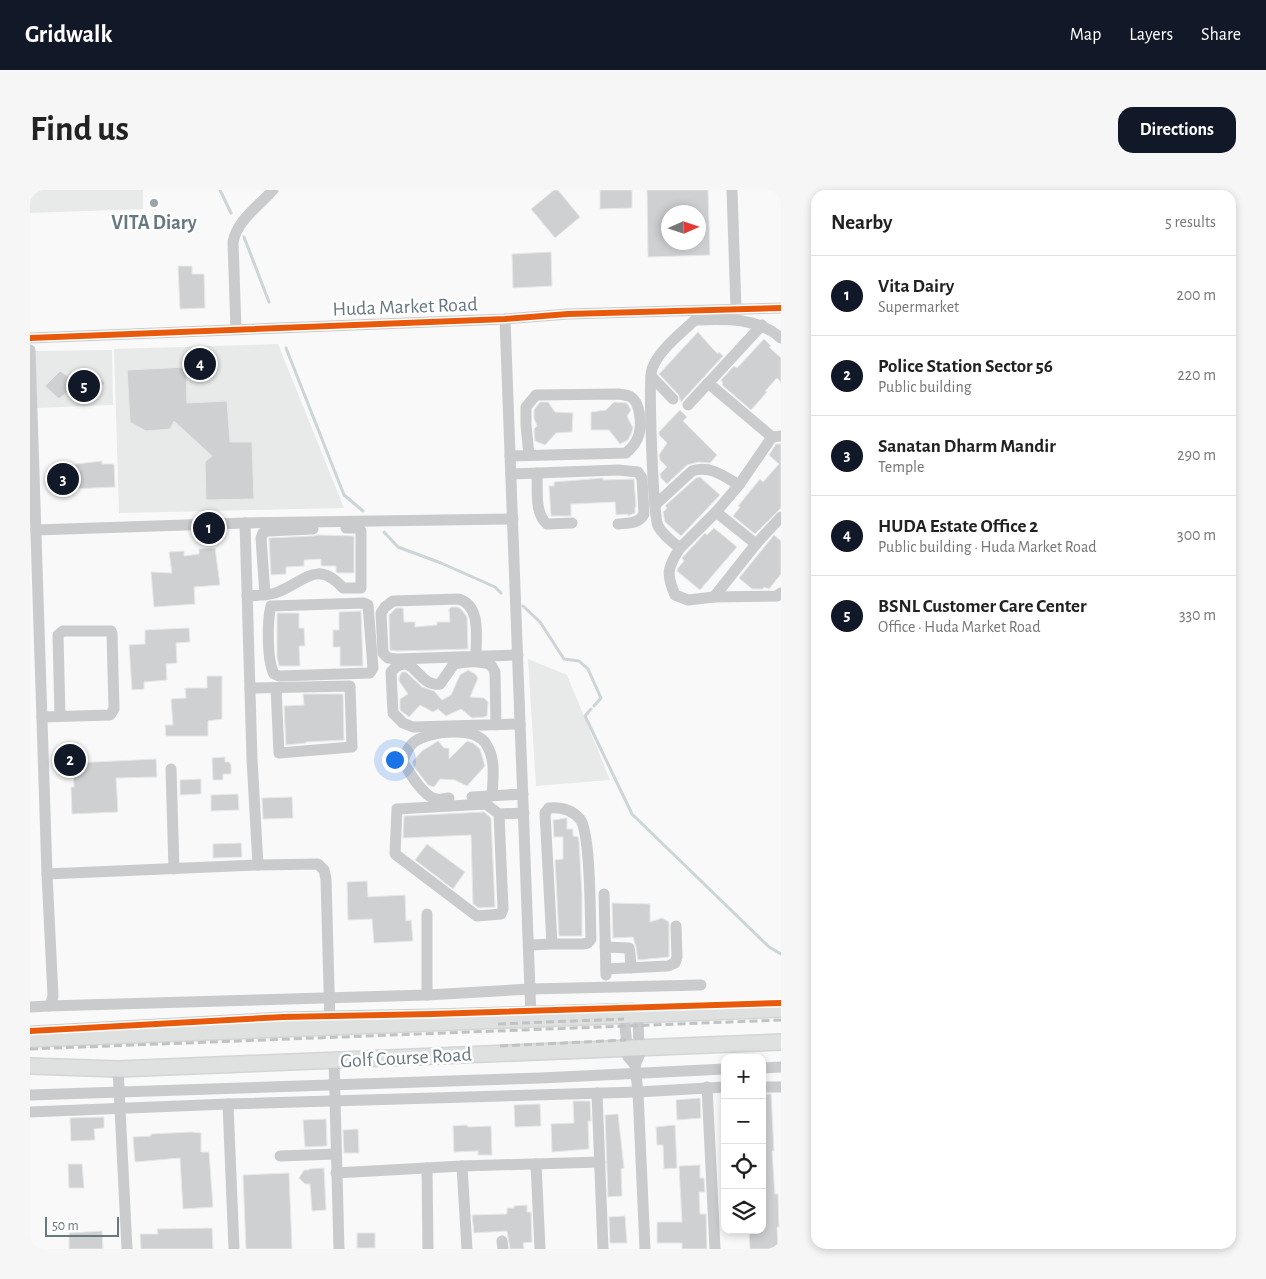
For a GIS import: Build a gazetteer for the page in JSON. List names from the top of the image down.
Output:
{
  "streets": {
    "main road": ["Golf Course Road"],
    "street": ["Huda Market Road"]
  },
  "places": ["VITA Diary"],
  "scale_bar": "50 m",
  "north": "right",
  "page": {
    "header": "Gridwalk",
    "nav": ["Map", "Layers", "Share"],
    "buttons": "Directions",
    "title": "Find us",
    "heading": ["Nearby", "5 results"],
    "list": [
      {
        "mark": "1",
        "name": "Vita Dairy",
        "note": "Supermarket",
        "value": "200 m"
      },
      {
        "mark": "2",
        "name": "Police Station Sector 56",
        "note": "Public building",
        "value": "220 m"
      },
      {
        "mark": "3",
        "name": "Sanatan Dharm Mandir",
        "note": "Temple",
        "value": "290 m"
      },
      {
        "mark": "4",
        "name": "HUDA Estate Office 2",
        "note": "Public building · Huda Market Road",
        "value": "300 m"
      },
      {
        "mark": "5",
        "name": "BSNL Customer Care Center",
        "note": "Office · Huda Market Road",
        "value": "330 m"
      }
    ],
    "pins": [
      "4",
      "5",
      "3",
      "1",
      "2"
    ],
    "map_buttons": ["+", "−"],
    "scale": "50 m"
  }
}
